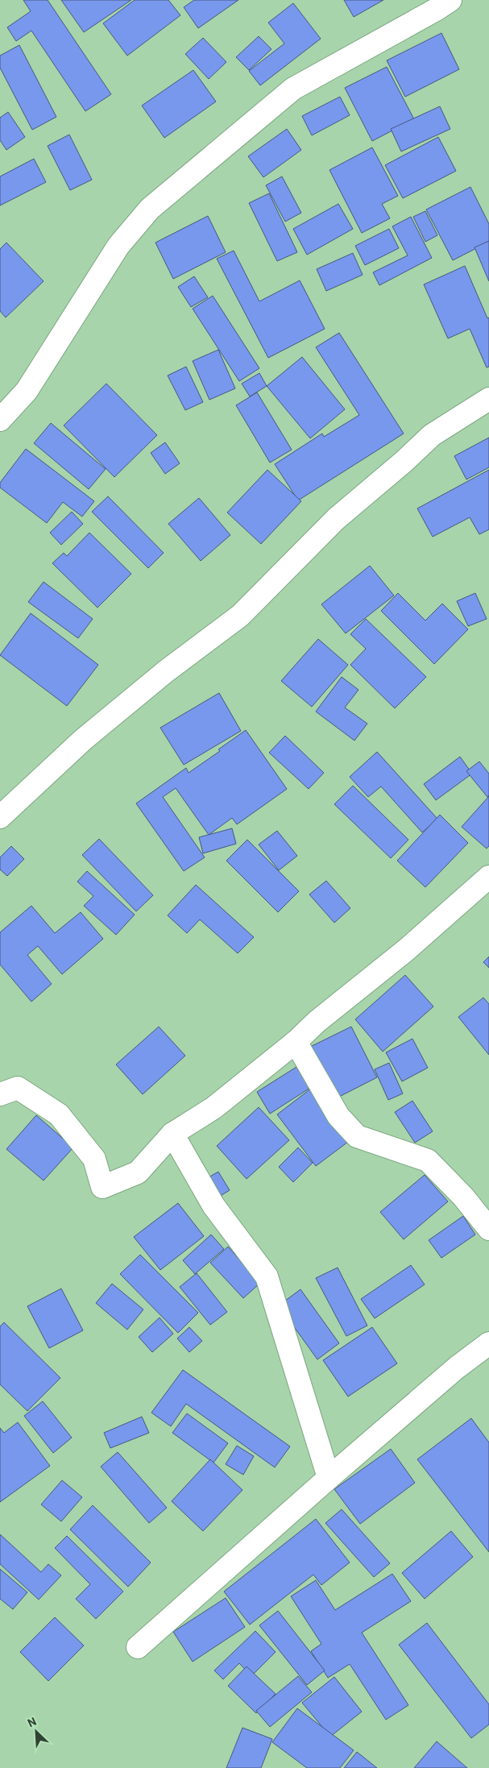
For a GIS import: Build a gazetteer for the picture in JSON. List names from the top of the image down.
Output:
{
  "north": "top left"
}
